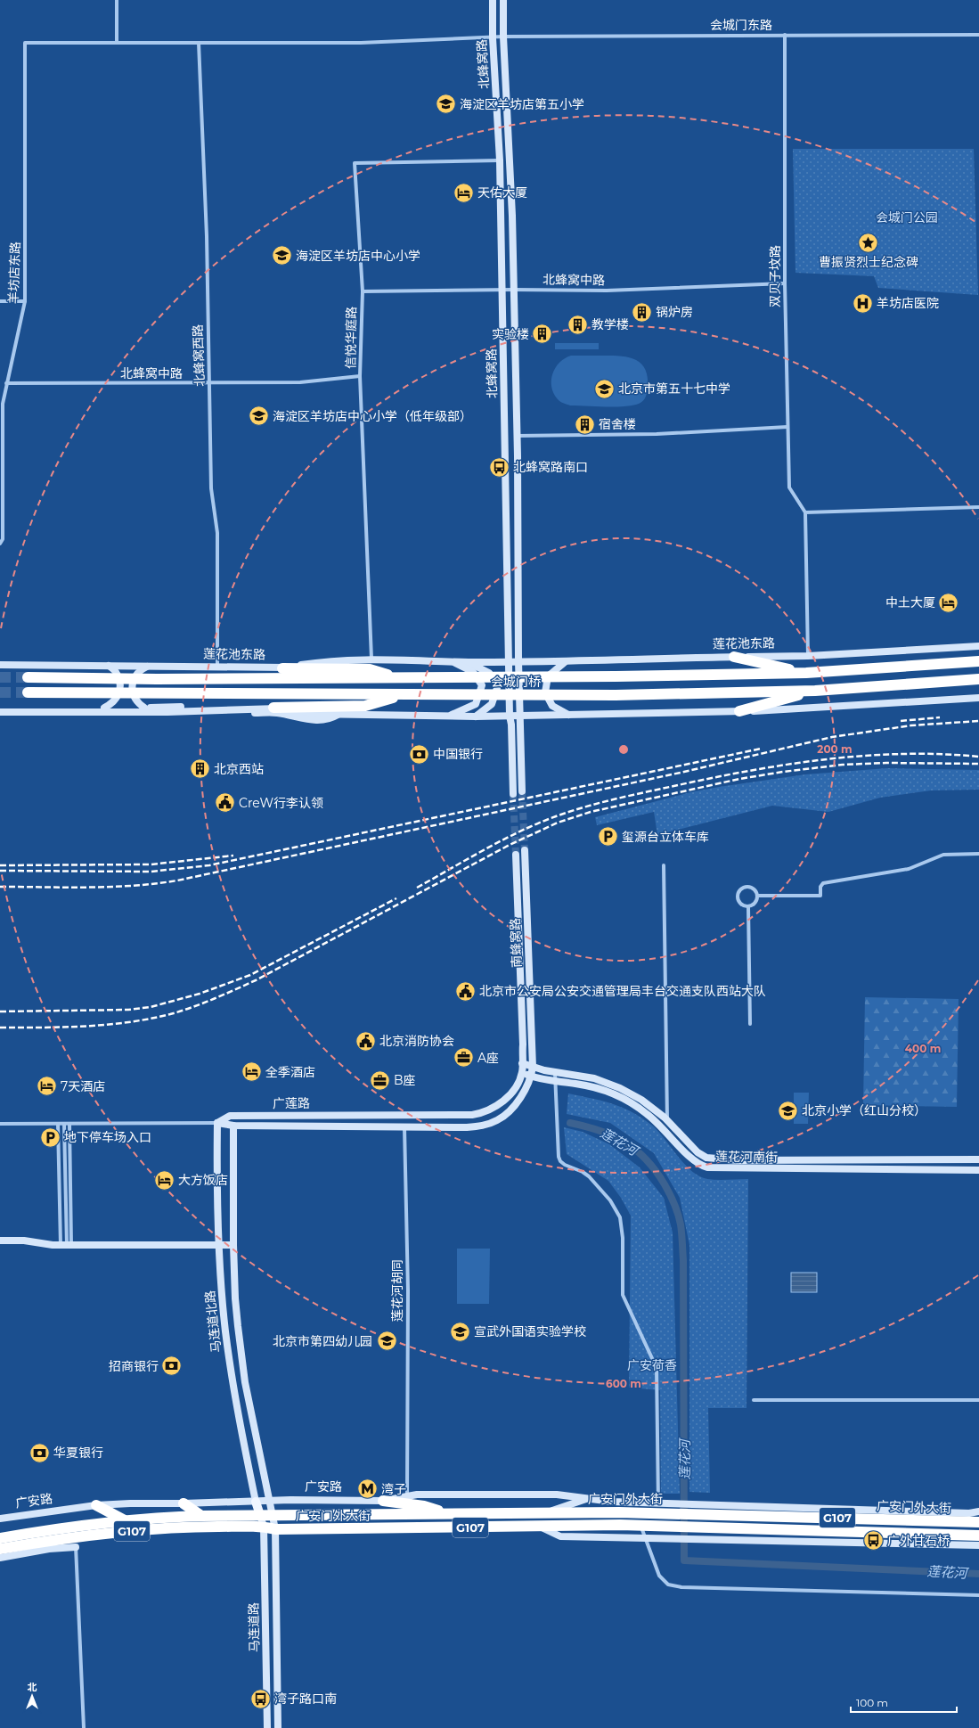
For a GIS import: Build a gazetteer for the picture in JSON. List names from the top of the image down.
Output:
{
  "streets": {
    "highway": [
      "莲花池东路",
      "会城门桥",
      "广安门外大街",
      "G107"
    ],
    "main road": ["马连道北路"],
    "street": [
      "会城门东路",
      "北蜂窝路",
      "羊坊店东路",
      "双贝子坟路",
      "北蜂窝中路",
      "信悦华庭路",
      "北蜂窝西路",
      "南蜂窝路",
      "广莲路",
      "莲花河南街",
      "莲花河胡同",
      "广安路",
      "马连道路"
    ]
  },
  "crossings": [
    ["会城门东路", "北蜂窝路"],
    ["会城门东路", "羊坊店东路"],
    ["会城门东路", "双贝子坟路"],
    ["会城门东路", "北蜂窝西路"],
    ["北蜂窝路", "北蜂窝中路"],
    ["北蜂窝路", "信悦华庭路"],
    ["北蜂窝路", "莲花池东路"],
    ["羊坊店东路", "北蜂窝中路"],
    ["双贝子坟路", "北蜂窝中路"],
    ["北蜂窝中路", "信悦华庭路"],
    ["北蜂窝中路", "北蜂窝西路"],
    ["信悦华庭路", "莲花池东路"],
    ["北蜂窝西路", "莲花池东路"],
    ["莲花池东路", "会城门桥"],
    ["南蜂窝路", "广莲路"],
    ["南蜂窝路", "莲花河南街"],
    ["广莲路", "莲花河南街"],
    ["广莲路", "莲花河胡同"],
    ["广莲路", "马连道北路"],
    ["莲花河胡同", "广安路"],
    ["马连道北路", "广安路"],
    ["马连道北路", "广安门外大街"],
    ["马连道北路", "G107"],
    ["马连道北路", "马连道路"],
    ["广安路", "广安门外大街"],
    ["广安门外大街", "G107"],
    ["广安门外大街", "马连道路"],
    ["G107", "马连道路"]
  ],
  "water": ["莲花河"],
  "parks": ["会城门公园", "广安荷香"],
  "places": {
    "school or university": [
      "海淀区羊坊店第五小学",
      "海淀区羊坊店中心小学",
      "北京市第五十七中学",
      "海淀区羊坊店中心小学（低年级部）",
      "北京小学（红山分校）",
      "宣武外国语实验学校",
      "北京市第四幼儿园"
    ],
    "hotel": [
      "天佑大厦",
      "中土大厦",
      "全季酒店",
      "7天酒店",
      "大方饭店"
    ],
    "place": ["曹振贤烈士纪念碑"],
    "hospital": ["羊坊店医院"],
    "building": [
      "锅炉房",
      "教学楼",
      "实验楼",
      "宿舍楼",
      "北京西站"
    ],
    "bus stop": ["北蜂窝路南口", "广外甘石桥", "湾子路口南"],
    "bank": ["中国银行", "招商银行", "华夏银行"],
    "public building": ["CreW行李认领", "北京市公安局公安交通管理局丰台交通支队西站大队", "北京消防协会"],
    "parking": ["玺源台立体车库", "地下停车场入口"],
    "office": ["A座", "B座"],
    "metro station": ["湾子"]
  },
  "scale_bar": "100 m",
  "north": "top",
  "rings": ["200 m", "400 m", "600 m"]
}
